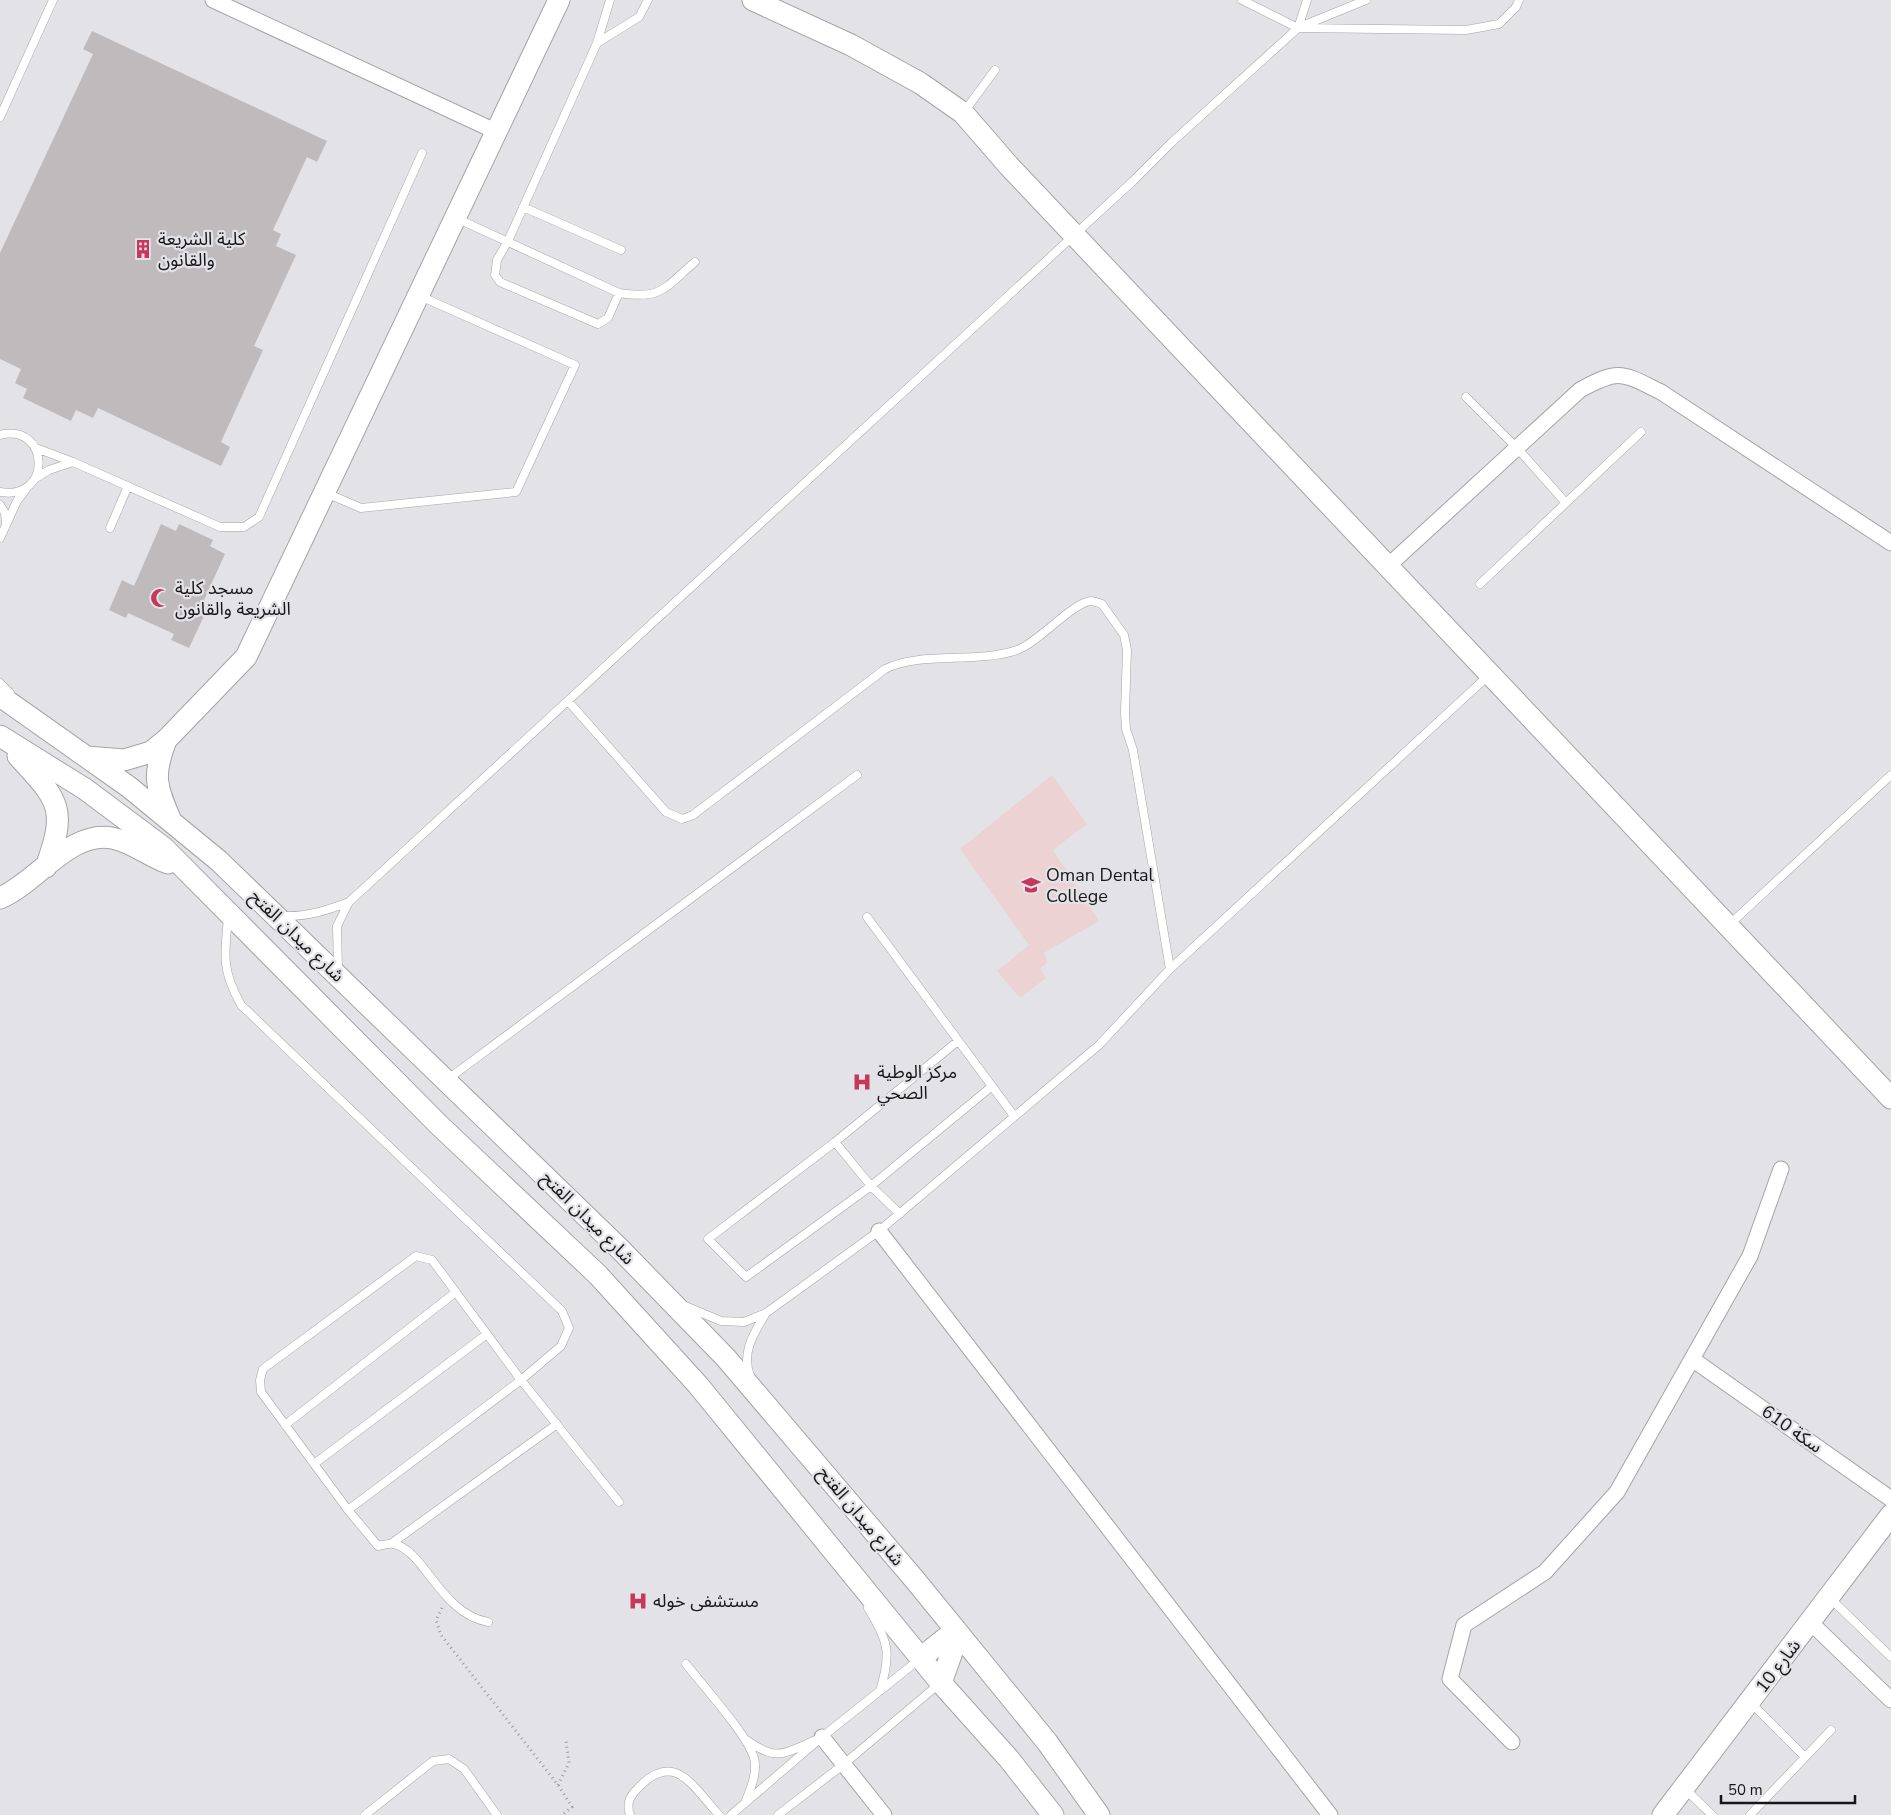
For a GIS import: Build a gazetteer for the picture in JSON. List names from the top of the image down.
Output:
{
  "streets": {
    "street": ["شارع ميدان الفتح", "سكة 610", "شارع 10"]
  },
  "places": {
    "building": ["كلية الشريعة والقانون"],
    "mosque": ["مسجد كلية الشريعة والقانون"],
    "school or university": ["Oman Dental College"],
    "hospital": ["مركز الوطية الصحي", "مستشفى خوله"]
  },
  "scale_bar": "50 m"
}
